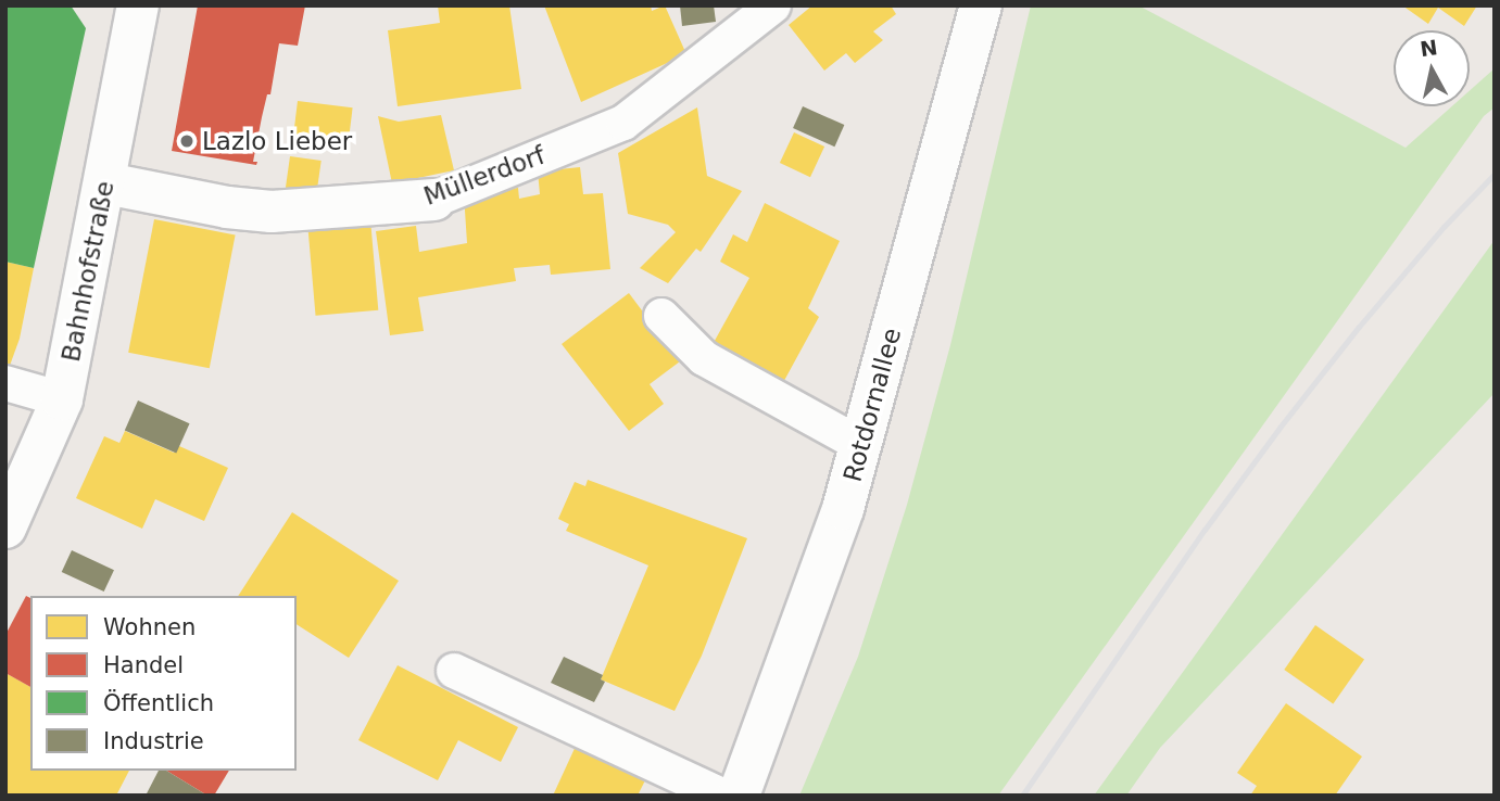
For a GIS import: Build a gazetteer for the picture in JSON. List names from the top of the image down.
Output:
{
  "streets": {
    "street": ["Müllerdorf", "Bahnhofstraße", "Rotdornallee"]
  },
  "crossings": [
    ["Müllerdorf", "Bahnhofstraße"]
  ],
  "places": ["Lazlo Lieber"],
  "legend": [
    "Wohnen",
    "Handel",
    "Öffentlich",
    "Industrie"
  ],
  "north": "top"
}
